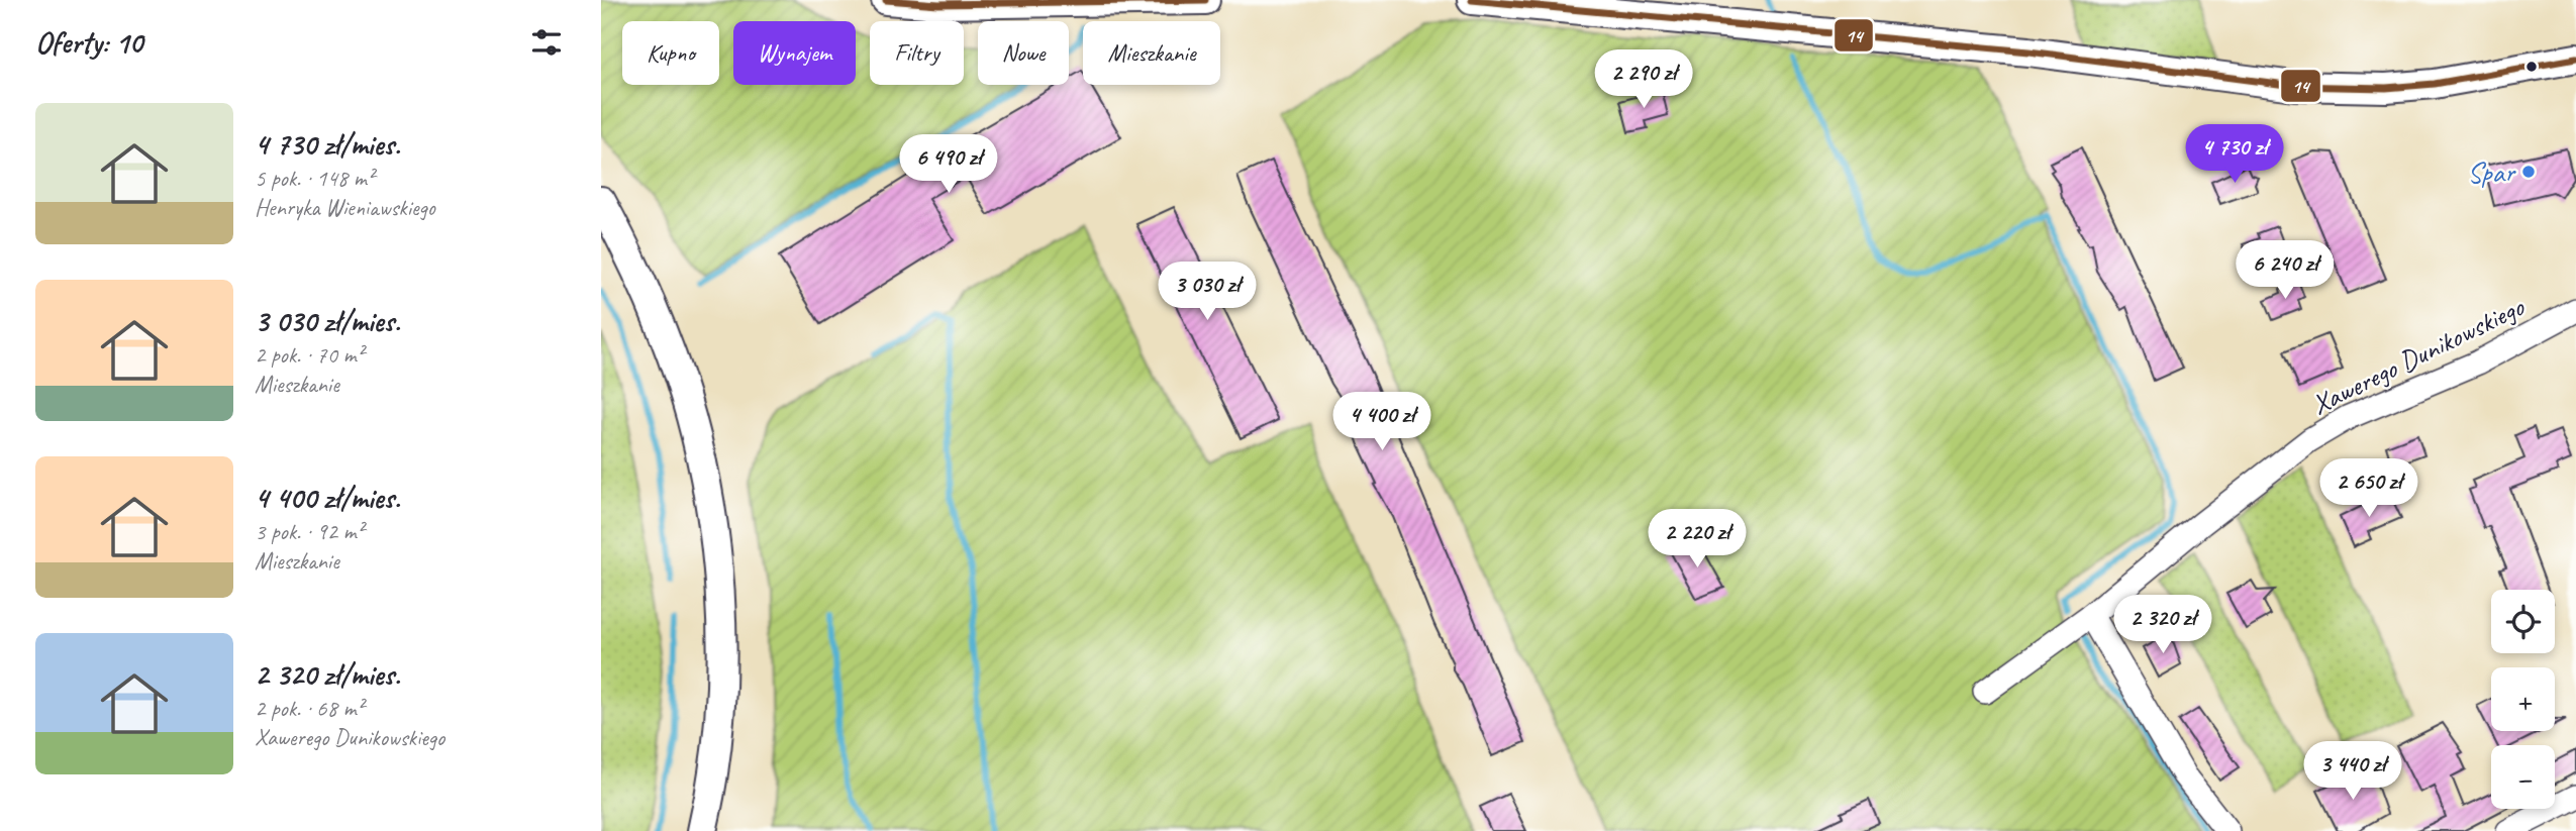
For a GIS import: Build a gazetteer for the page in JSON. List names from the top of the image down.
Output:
{
  "streets": {
    "street": ["Xawerego Dunikowskiego"]
  },
  "places": ["Spar"],
  "lines": ["transit line 14"],
  "page": {
    "heading": "Oferty: 10",
    "chip": [
      "Kupno",
      "Wynajem",
      "Filtry",
      "Nowe",
      "Mieszkanie"
    ],
    "price": [
      "2 290 zł",
      "4 730 zł",
      "6 490 zł",
      "6 240 zł",
      "3 030 zł",
      "4 400 zł",
      "2 650 zł",
      "2 220 zł",
      "2 320 zł",
      "3 440 zł"
    ],
    "list": [
      {
        "name": "4 730 zł/mies.",
        "note": "5 pok. · 148 m² · Henryka Wieniawskiego"
      },
      {
        "name": "3 030 zł/mies.",
        "note": "2 pok. · 70 m² · Mieszkanie"
      },
      {
        "name": "4 400 zł/mies.",
        "note": "3 pok. · 92 m² · Mieszkanie"
      },
      {
        "name": "2 320 zł/mies.",
        "note": "2 pok. · 68 m² · Xawerego Dunikowskiego"
      }
    ],
    "map_buttons": ["+", "−"]
  }
}
